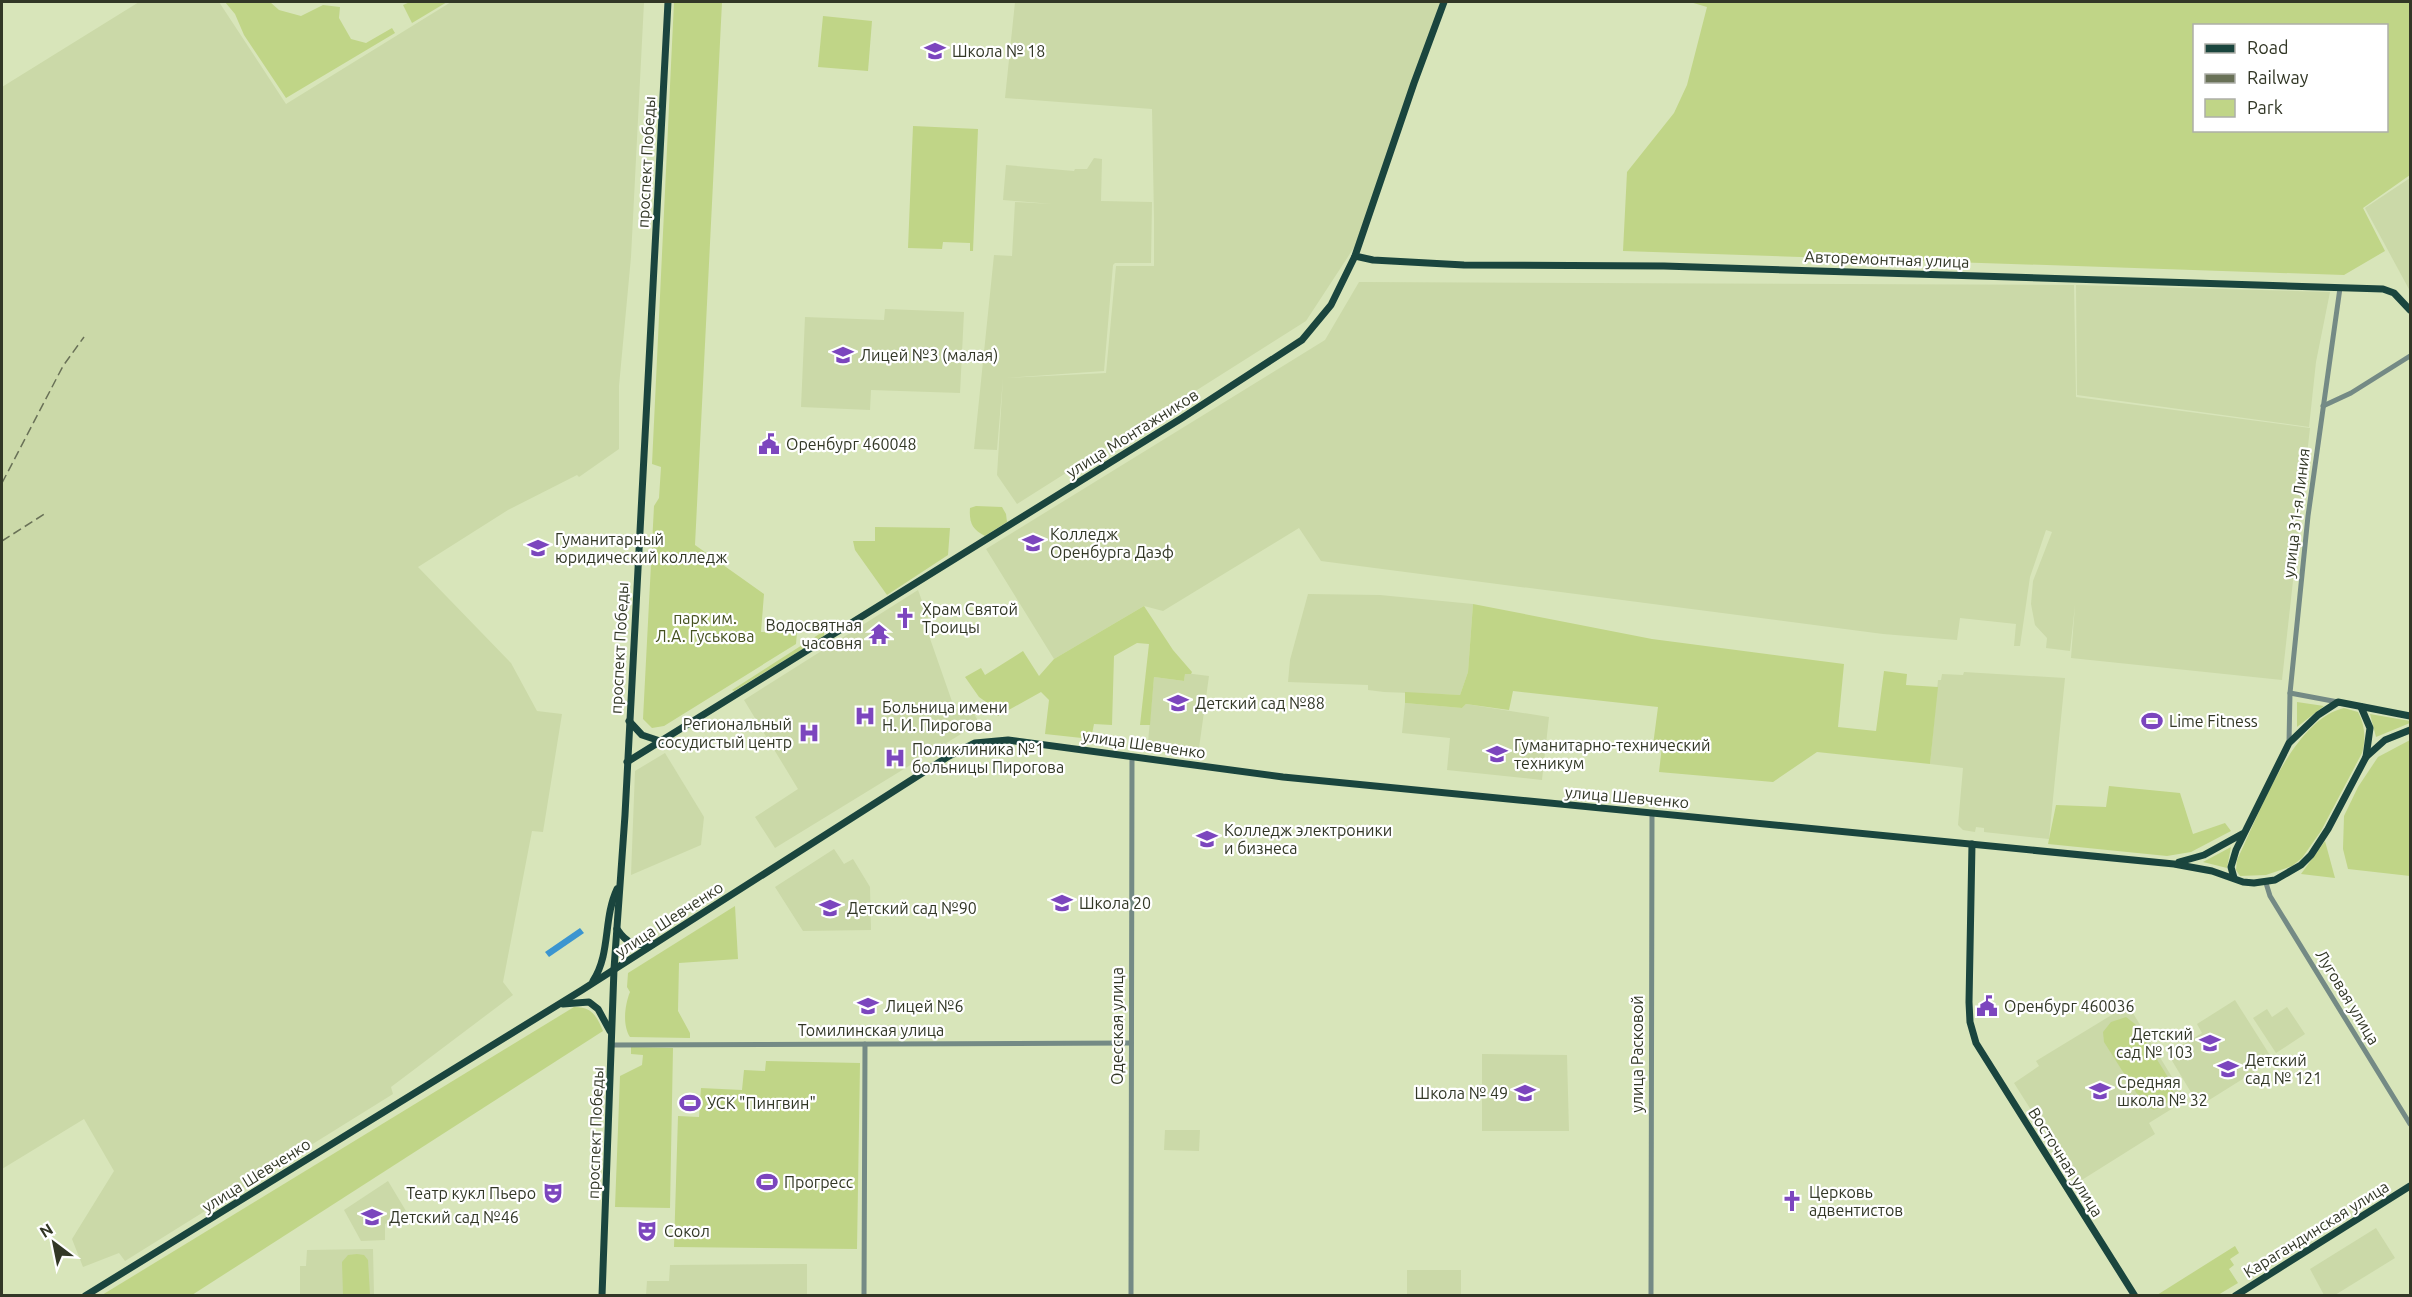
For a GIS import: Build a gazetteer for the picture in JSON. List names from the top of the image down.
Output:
{
  "streets": {
    "main road": [
      "проспект Победы",
      "Авторемонтная улица",
      "улица Монтажников",
      "улица Шевченко",
      "Восточная улица",
      "Карагандинская улица"
    ],
    "street": [
      "улица 31-я Линия",
      "Луговая улица",
      "Одесская улица",
      "Томилинская улица",
      "улица Расковой"
    ]
  },
  "crossings": [
    ["проспект Победы", "улица Монтажников"],
    ["проспект Победы", "улица Шевченко"],
    ["проспект Победы", "Томилинская улица"],
    ["Авторемонтная улица", "улица Монтажников"],
    ["Авторемонтная улица", "улица 31-я Линия"],
    ["улица Шевченко", "Луговая улица"],
    ["улица Шевченко", "Одесская улица"],
    ["улица Шевченко", "улица Расковой"],
    ["улица Шевченко", "Восточная улица"],
    ["Одесская улица", "Томилинская улица"]
  ],
  "parks": ["парк им. Л.А. Гуськова"],
  "places": {
    "school or university": [
      "Школа № 18",
      "Лицей №3 (малая)",
      "Колледж Оренбурга Даэф",
      "Гуманитарный юридический колледж",
      "Детский сад №88",
      "Гуманитарно-технический техникум",
      "Колледж электроники и бизнеса",
      "Школа 20",
      "Детский сад №90",
      "Лицей №6",
      "Детский сад № 103",
      "Детский сад № 121",
      "Средняя школа № 32",
      "Школа № 49",
      "Детский сад №46"
    ],
    "public building": ["Оренбург 460048", "Оренбург 460036"],
    "church": ["Храм Святой Троицы", "Церковь адвентистов"],
    "temple": ["Водосвятная часовня"],
    "hospital": ["Больница имени Н. И. Пирогова", "Региональный сосудистый центр", "Поликлиника №1 больницы Пирогова"],
    "sports": ["Lime Fitness", "УСК \"Пингвин\"", "Прогресс"],
    "theatre": ["Театр кукл Пьеро", "Сокол"]
  },
  "legend": ["Road", "Railway", "Park"],
  "north": "top left"
}
